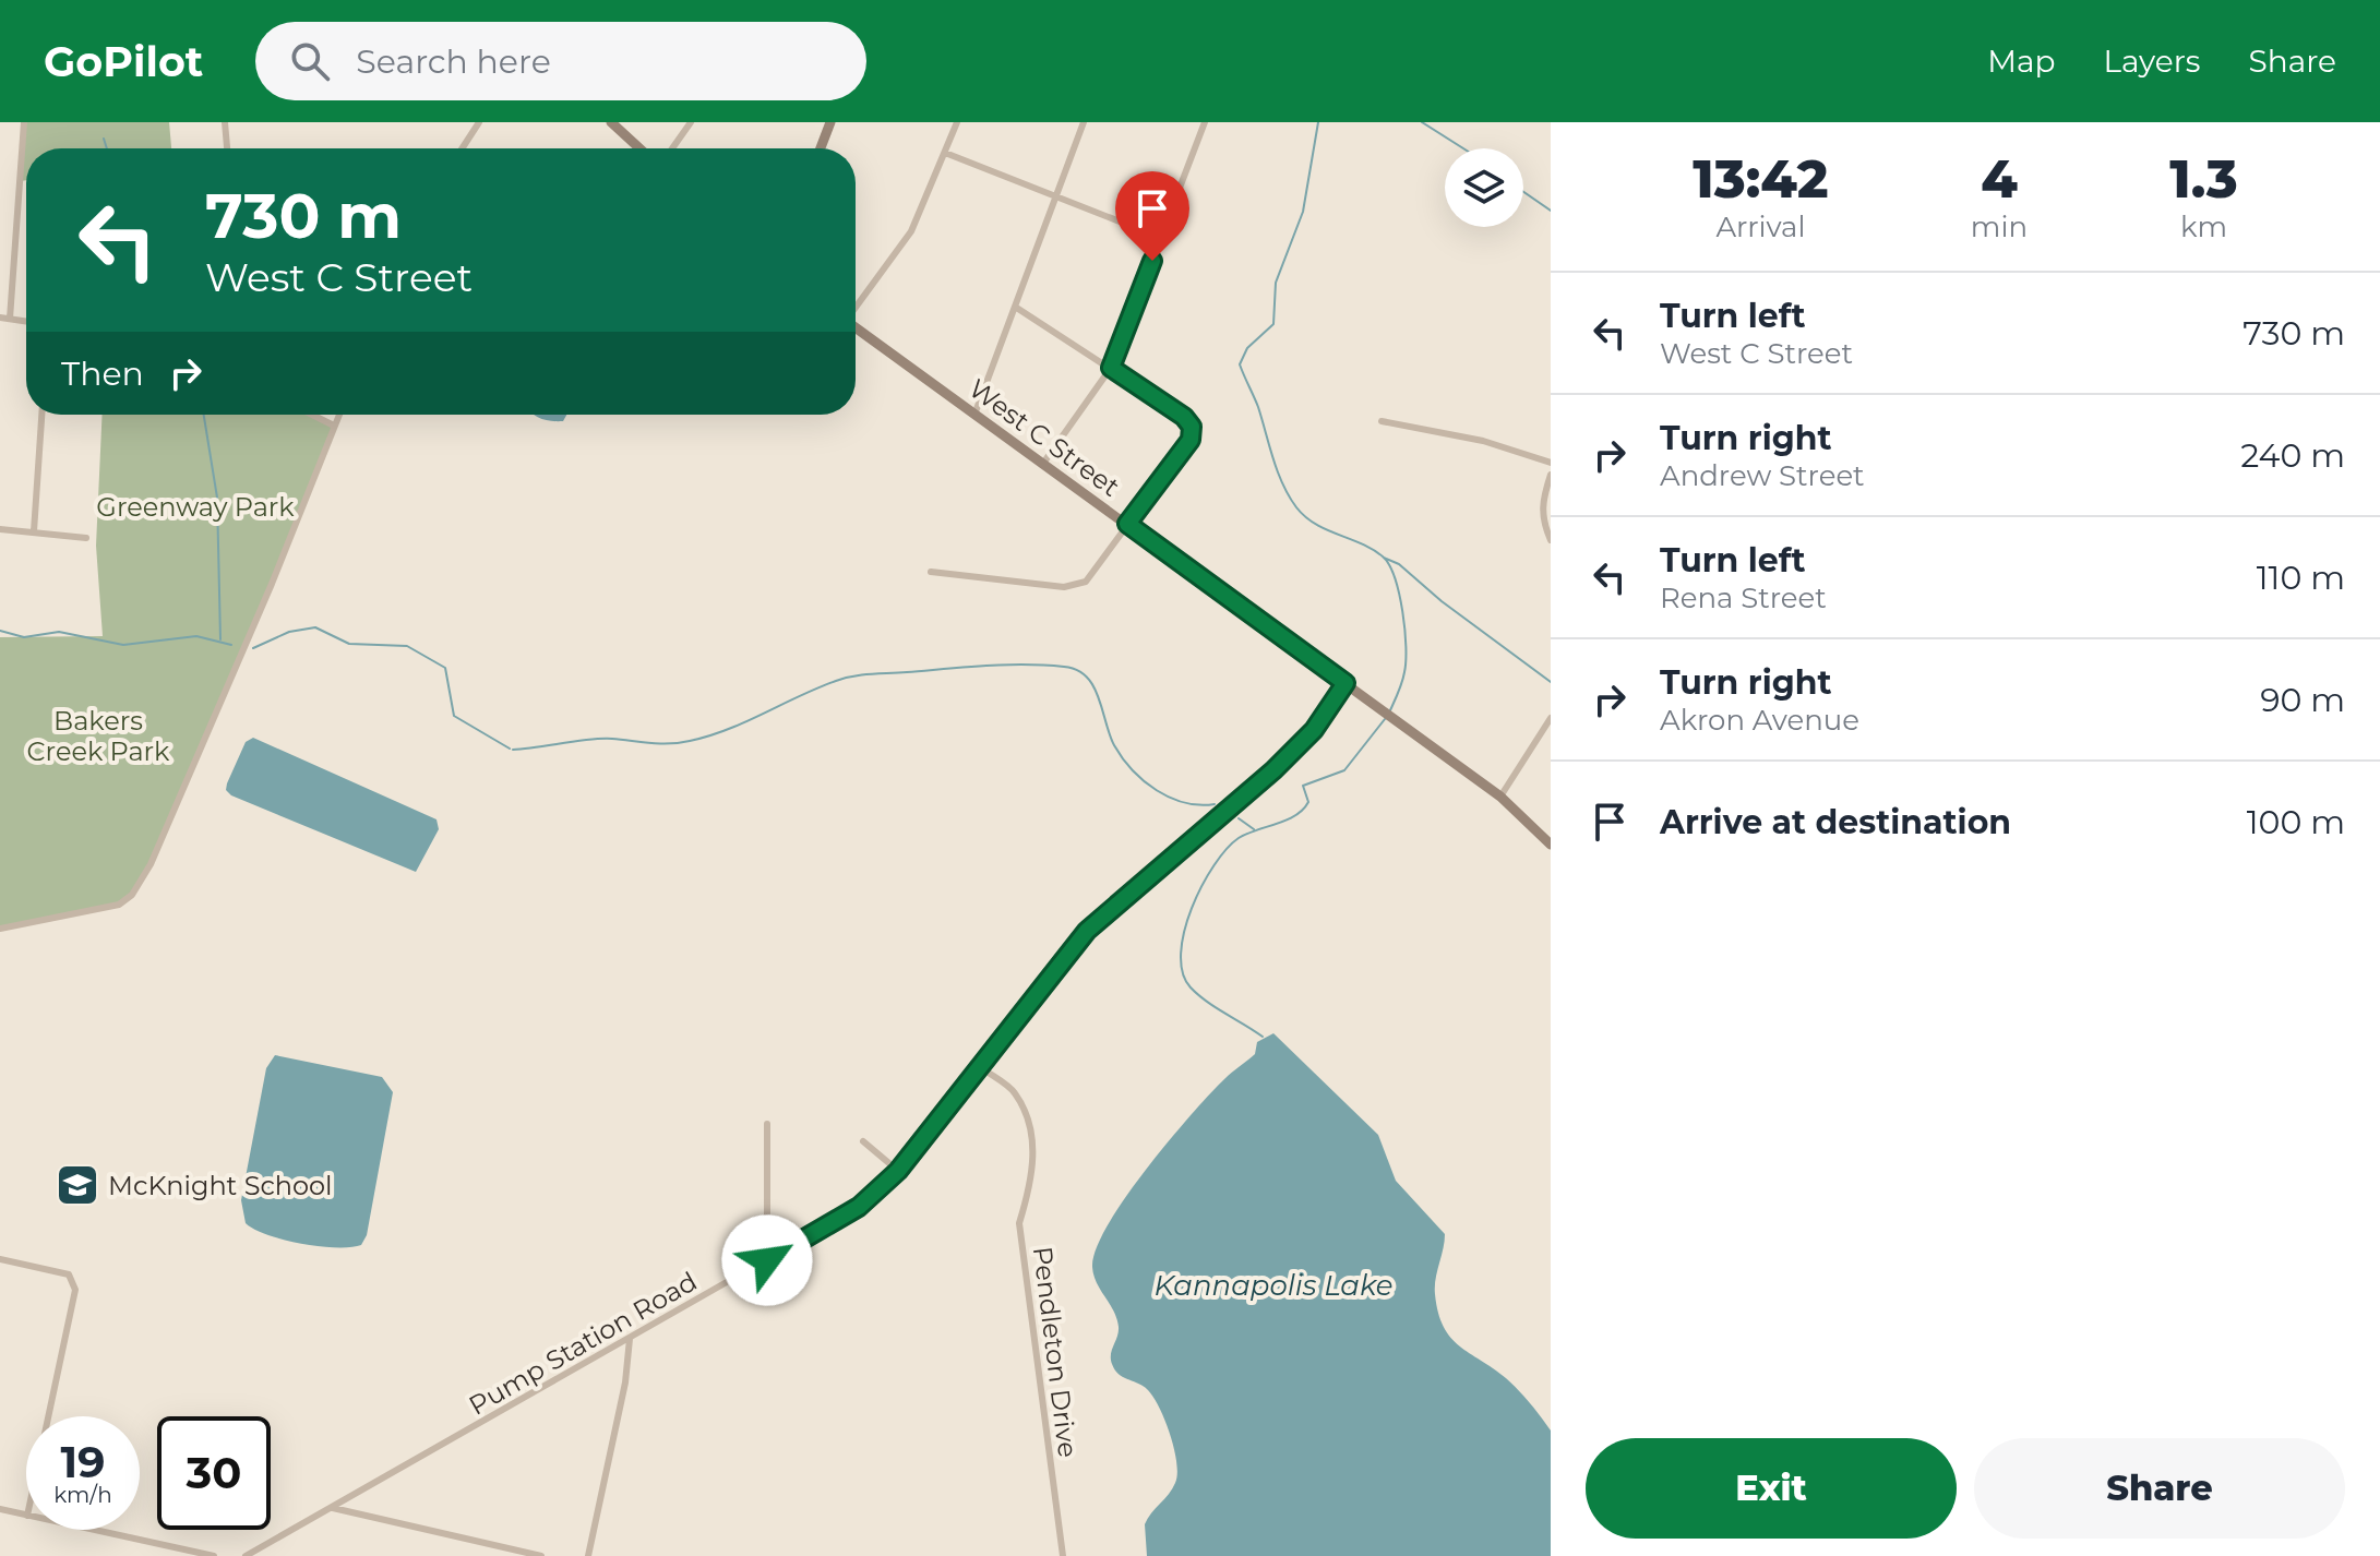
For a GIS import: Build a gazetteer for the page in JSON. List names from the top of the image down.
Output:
{
  "streets": {
    "main road": ["West C Street"],
    "street": ["Pump Station Road", "Pendleton Drive"]
  },
  "crossings": [
    ["West C Street", "Pump Station Road"],
    ["Pump Station Road", "Pendleton Drive"]
  ],
  "water": ["Kannapolis Lake"],
  "parks": ["Greenway Park", "Bakers Creek Park"],
  "places": {
    "school or university": ["McKnight School"]
  },
  "page": {
    "header": "GoPilot",
    "search": "Search here",
    "nav": ["Map", "Layers", "Share"],
    "eta": [
      "13:42",
      "Arrival",
      "4",
      "min",
      "1.3",
      "km"
    ],
    "turn": ["730 m", "West C Street"],
    "list": [
      {
        "name": "Turn left",
        "note": "West C Street",
        "value": "730 m"
      },
      {
        "name": "Turn right",
        "note": "Andrew Street",
        "value": "240 m"
      },
      {
        "name": "Turn left",
        "note": "Rena Street",
        "value": "110 m"
      },
      {
        "name": "Turn right",
        "note": "Akron Avenue",
        "value": "90 m"
      },
      {
        "name": "Arrive at destination",
        "value": "100 m"
      }
    ],
    "then": "Then",
    "speed": "19 km/h",
    "limit": "30",
    "buttons": ["Exit", "Share"]
  }
}
